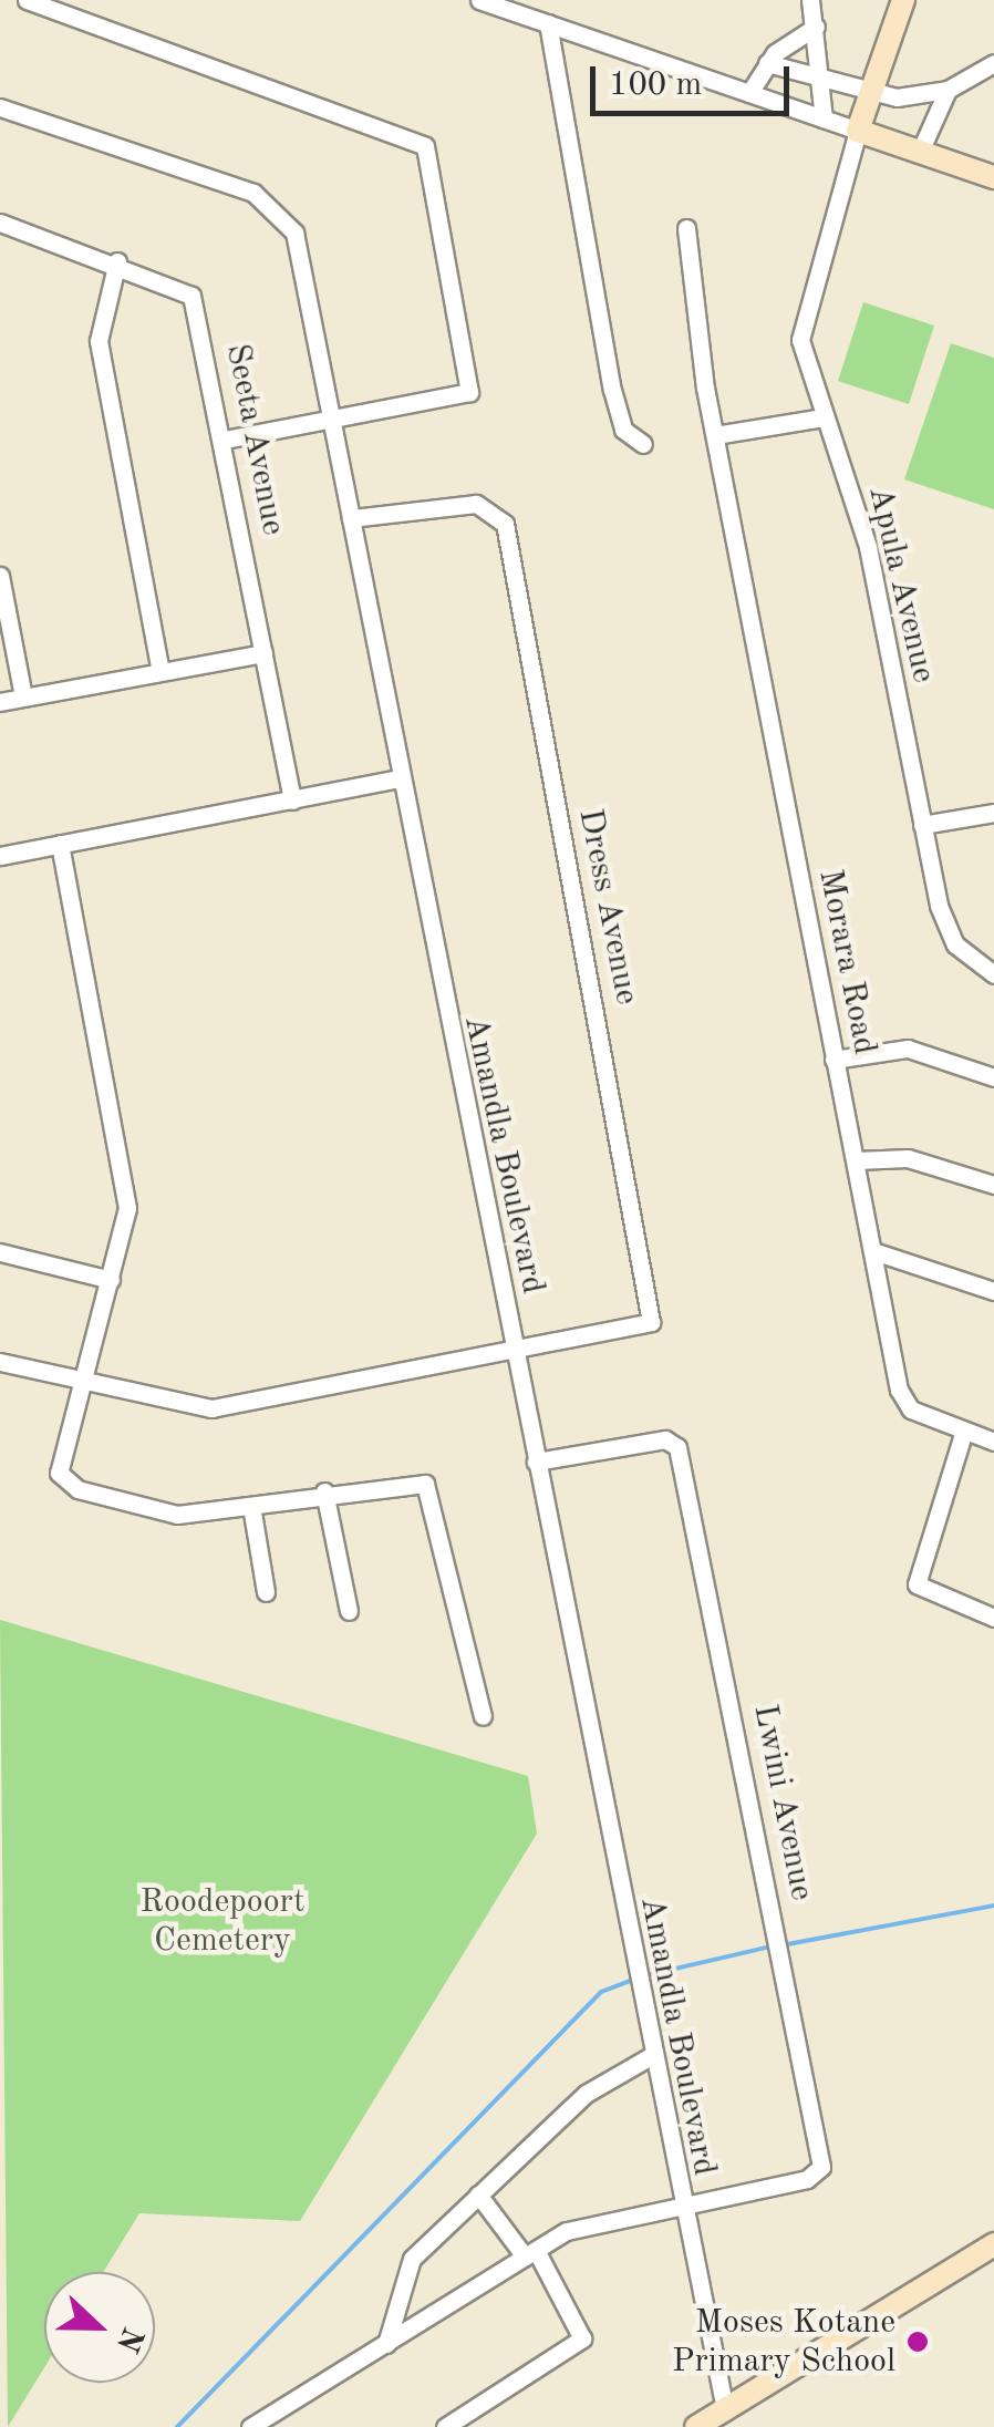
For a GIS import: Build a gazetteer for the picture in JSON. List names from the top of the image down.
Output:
{
  "streets": {
    "street": [
      "Seeta Avenue",
      "Apula Avenue",
      "Dress Avenue",
      "Morara Road",
      "Amandla Boulevard",
      "Lwini Avenue"
    ]
  },
  "crossings": [
    ["Dress Avenue", "Amandla Boulevard"],
    ["Amandla Boulevard", "Lwini Avenue"]
  ],
  "parks": ["Roodepoort Cemetery"],
  "places": ["Moses Kotane Primary School"],
  "scale_bar": "100 m",
  "north": "right"
}
